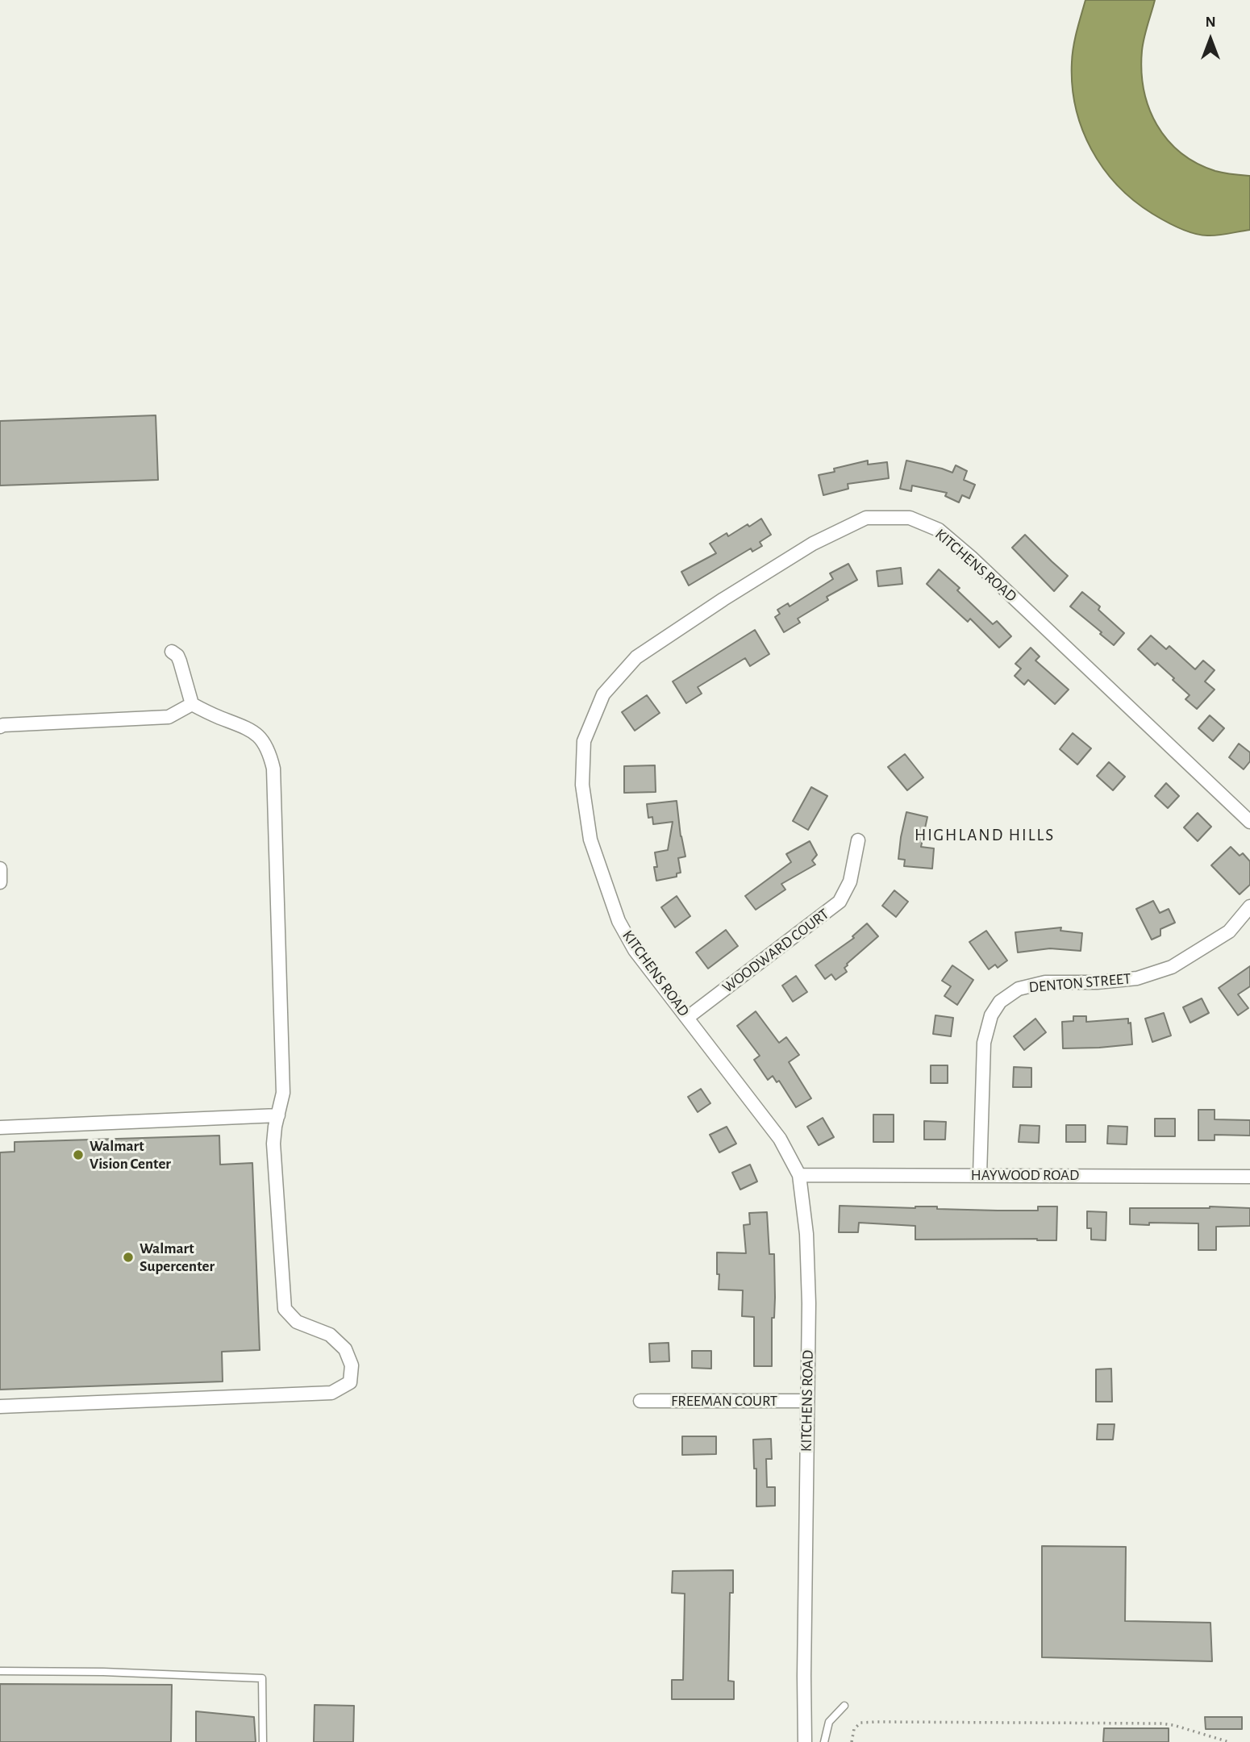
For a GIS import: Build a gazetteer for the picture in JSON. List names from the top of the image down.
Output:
{
  "streets": {
    "street": [
      "KITCHENS ROAD",
      "WOODWARD COURT",
      "DENTON STREET",
      "HAYWOOD ROAD",
      "FREEMAN COURT"
    ]
  },
  "crossings": [
    ["KITCHENS ROAD", "WOODWARD COURT"],
    ["KITCHENS ROAD", "HAYWOOD ROAD"],
    ["KITCHENS ROAD", "FREEMAN COURT"],
    ["DENTON STREET", "HAYWOOD ROAD"]
  ],
  "districts": ["HIGHLAND HILLS"],
  "places": ["Walmart Vision Center", "Walmart Supercenter"],
  "north": "top"
}
